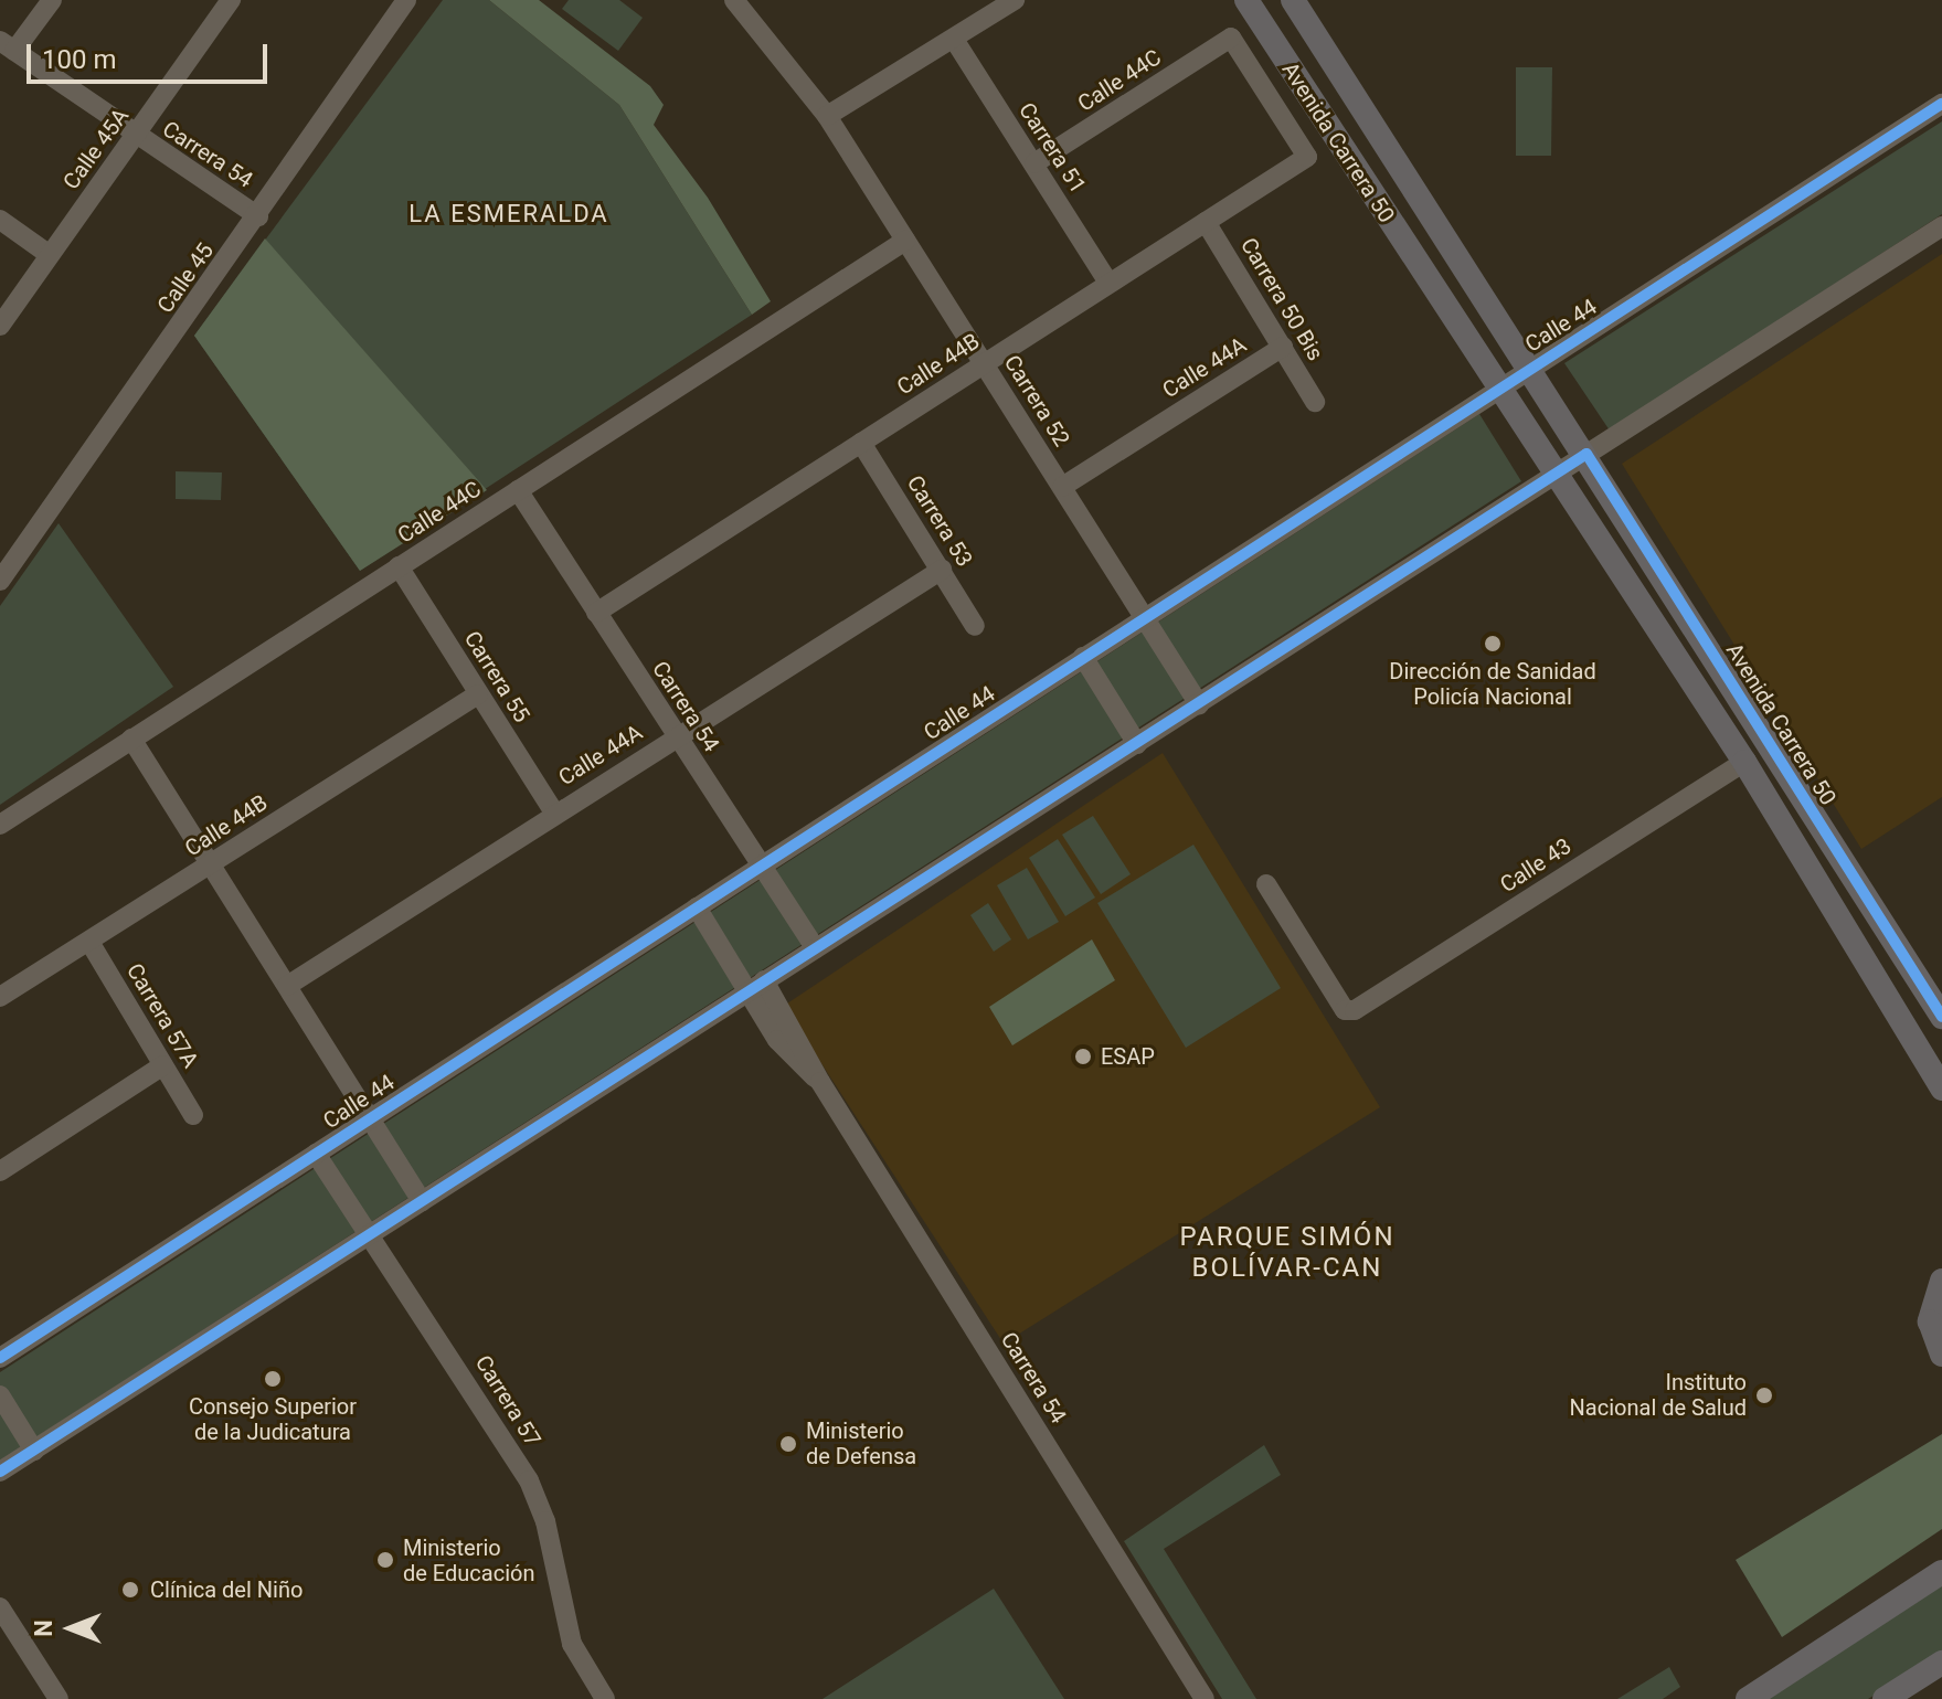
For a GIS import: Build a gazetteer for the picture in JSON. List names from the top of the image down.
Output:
{
  "streets": {
    "main road": ["Avenida Carrera 50"],
    "street": [
      "Calle 44C",
      "Carrera 51",
      "Calle 45A",
      "Carrera 54",
      "Calle 45",
      "Carrera 50 Bis",
      "Calle 44",
      "Calle 44B",
      "Calle 44A",
      "Carrera 52",
      "Carrera 53",
      "Carrera 55",
      "Calle 43",
      "Carrera 57A",
      "Carrera 57"
    ]
  },
  "crossings": [
    ["Calle 44C", "Avenida Carrera 50"],
    ["Calle 44C", "Carrera 51"],
    ["Calle 44C", "Carrera 54"],
    ["Calle 44C", "Carrera 52"],
    ["Calle 44C", "Carrera 55"],
    ["Avenida Carrera 50", "Calle 44"],
    ["Avenida Carrera 50", "Calle 44B"],
    ["Avenida Carrera 50", "Calle 43"],
    ["Carrera 51", "Calle 44B"],
    ["Calle 45A", "Carrera 54"],
    ["Carrera 54", "Calle 45"],
    ["Carrera 54", "Calle 44"],
    ["Carrera 54", "Calle 44B"],
    ["Carrera 54", "Calle 44A"],
    ["Carrera 50 Bis", "Calle 44B"],
    ["Carrera 50 Bis", "Calle 44A"],
    ["Calle 44", "Carrera 52"],
    ["Calle 44", "Carrera 57"],
    ["Calle 44B", "Carrera 52"],
    ["Calle 44B", "Carrera 53"],
    ["Calle 44B", "Carrera 55"],
    ["Calle 44B", "Carrera 57A"],
    ["Calle 44A", "Carrera 52"],
    ["Calle 44A", "Carrera 53"],
    ["Calle 44A", "Carrera 55"]
  ],
  "districts": ["LA ESMERALDA", "PARQUE SIMÓN BOLÍVAR-CAN"],
  "places": [
    "Dirección de Sanidad Policía Nacional",
    "ESAP",
    "Consejo Superior de la Judicatura",
    "Instituto Nacional de Salud",
    "Ministerio de Defensa",
    "Ministerio de Educación",
    "Clínica del Niño"
  ],
  "scale_bar": "100 m",
  "north": "left"
}
